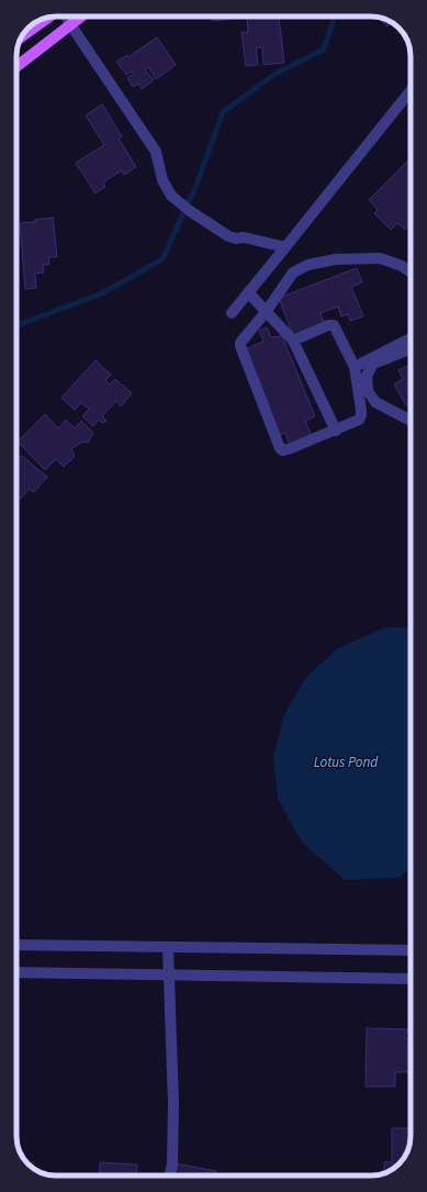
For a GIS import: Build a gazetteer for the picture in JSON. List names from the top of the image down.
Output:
{
  "water": ["Lotus Pond"]
}
